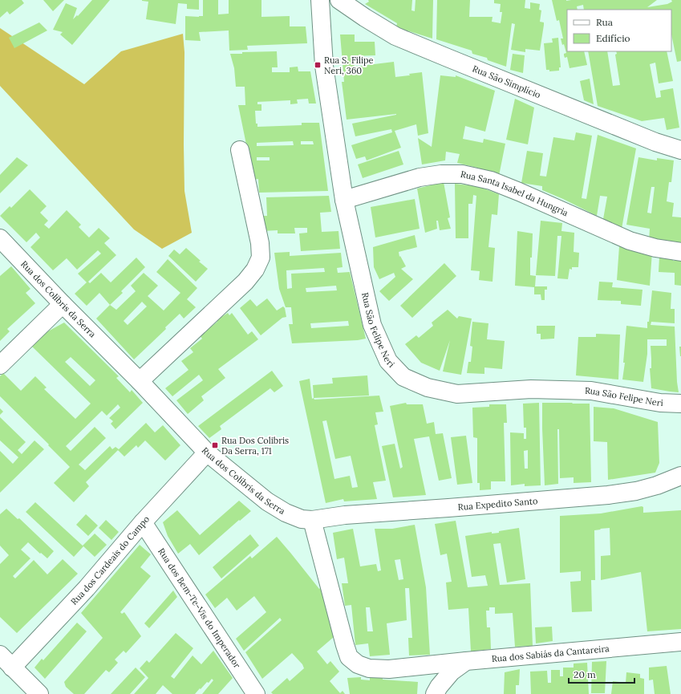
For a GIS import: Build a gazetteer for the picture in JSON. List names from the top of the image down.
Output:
{
  "streets": {
    "street": [
      "Rua São Simplício",
      "Rua Santa Isabel da Hungria",
      "Rua dos Colibris da Serra",
      "Rua São Felipe Neri",
      "Rua Expedito Santo",
      "Rua dos Cardeais do Campo",
      "Rua dos Bem-Te-Vis do Imperador",
      "Rua dos Sabiás da Cantareira"
    ]
  },
  "crossings": [
    ["Rua Santa Isabel da Hungria", "Rua São Felipe Neri"],
    ["Rua dos Colibris da Serra", "Rua Expedito Santo"],
    ["Rua dos Colibris da Serra", "Rua dos Cardeais do Campo"],
    ["Rua dos Cardeais do Campo", "Rua dos Bem-Te-Vis do Imperador"]
  ],
  "places": {
    "transit": ["Rua S. Filipe Neri, 360", "Rua Dos Colibris Da Serra, 171"]
  },
  "legend": ["Rua", "Edifício"],
  "scale_bar": "20 m"
}
